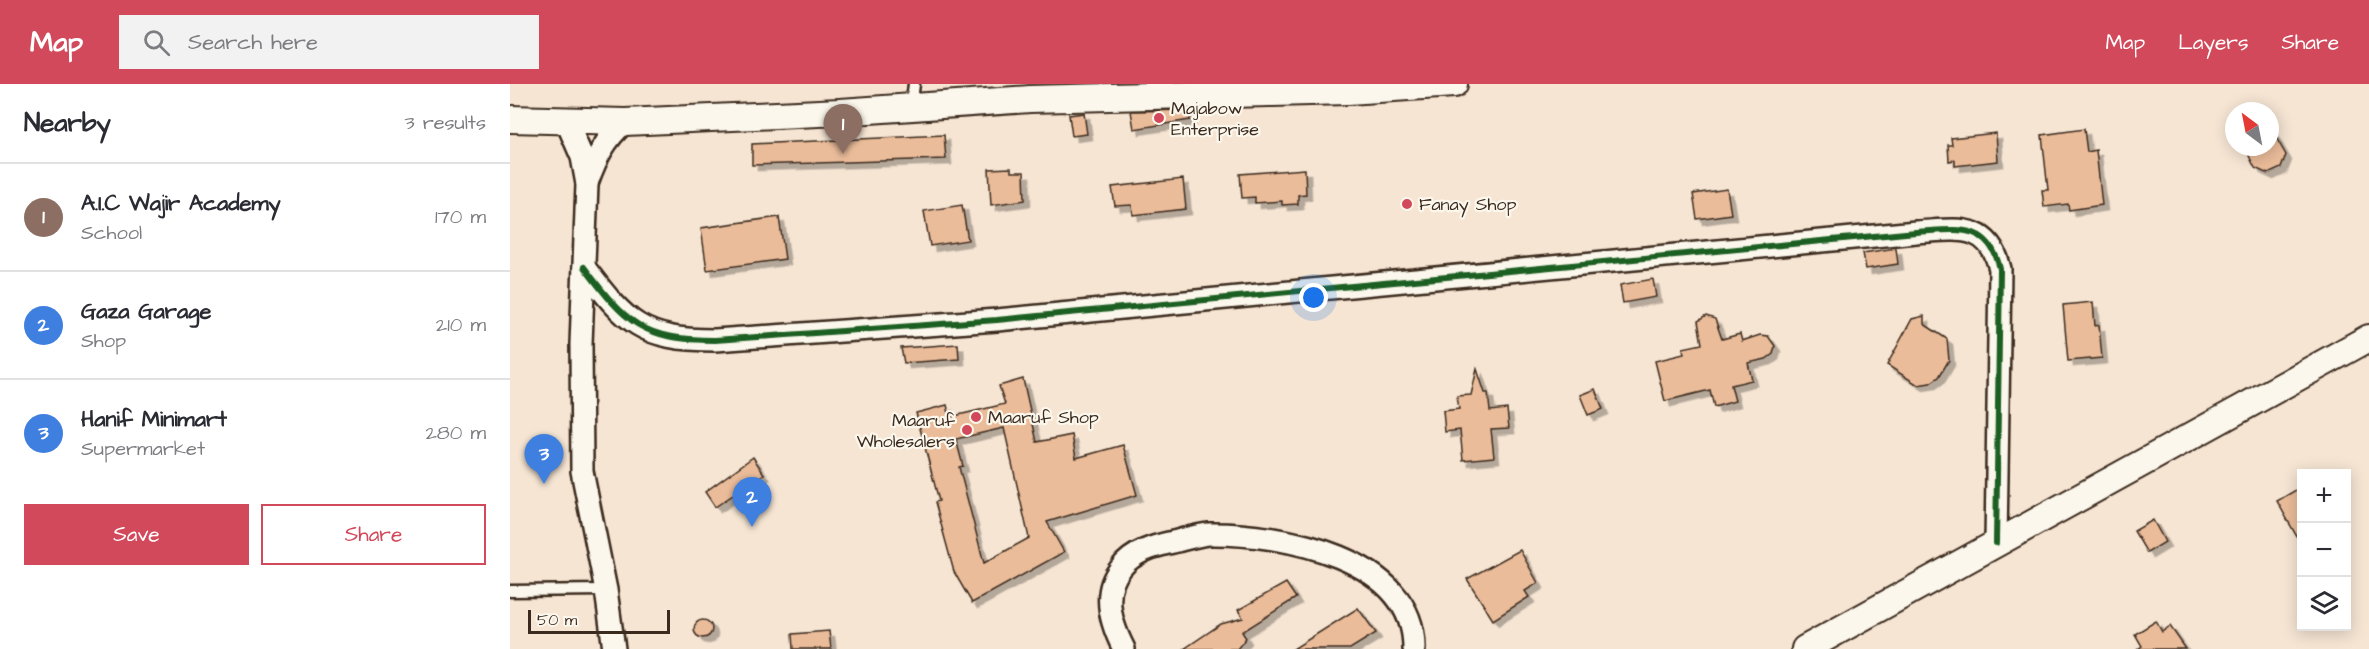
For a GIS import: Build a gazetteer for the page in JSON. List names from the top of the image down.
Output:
{
  "places": [
    "Majabow Enterprise",
    "Fanay Shop",
    "Maaruf Shop",
    "Maaruf Wholesalers"
  ],
  "scale_bar": "50 m",
  "north": "top left",
  "page": {
    "header": "Map",
    "search": "Search here",
    "nav": ["Map", "Layers", "Share"],
    "heading": ["Nearby", "3 results"],
    "pins": ["1", "3", "2"],
    "list": [
      {
        "mark": "1",
        "name": "A.I.C Wajir Academy",
        "note": "School",
        "value": "170 m"
      },
      {
        "mark": "2",
        "name": "Gaza Garage",
        "note": "Shop",
        "value": "210 m"
      },
      {
        "mark": "3",
        "name": "Hanif Minimart",
        "note": "Supermarket",
        "value": "280 m"
      }
    ],
    "map_buttons": ["+", "−"],
    "buttons": ["Save", "Share"],
    "scale": "50 m"
  }
}
